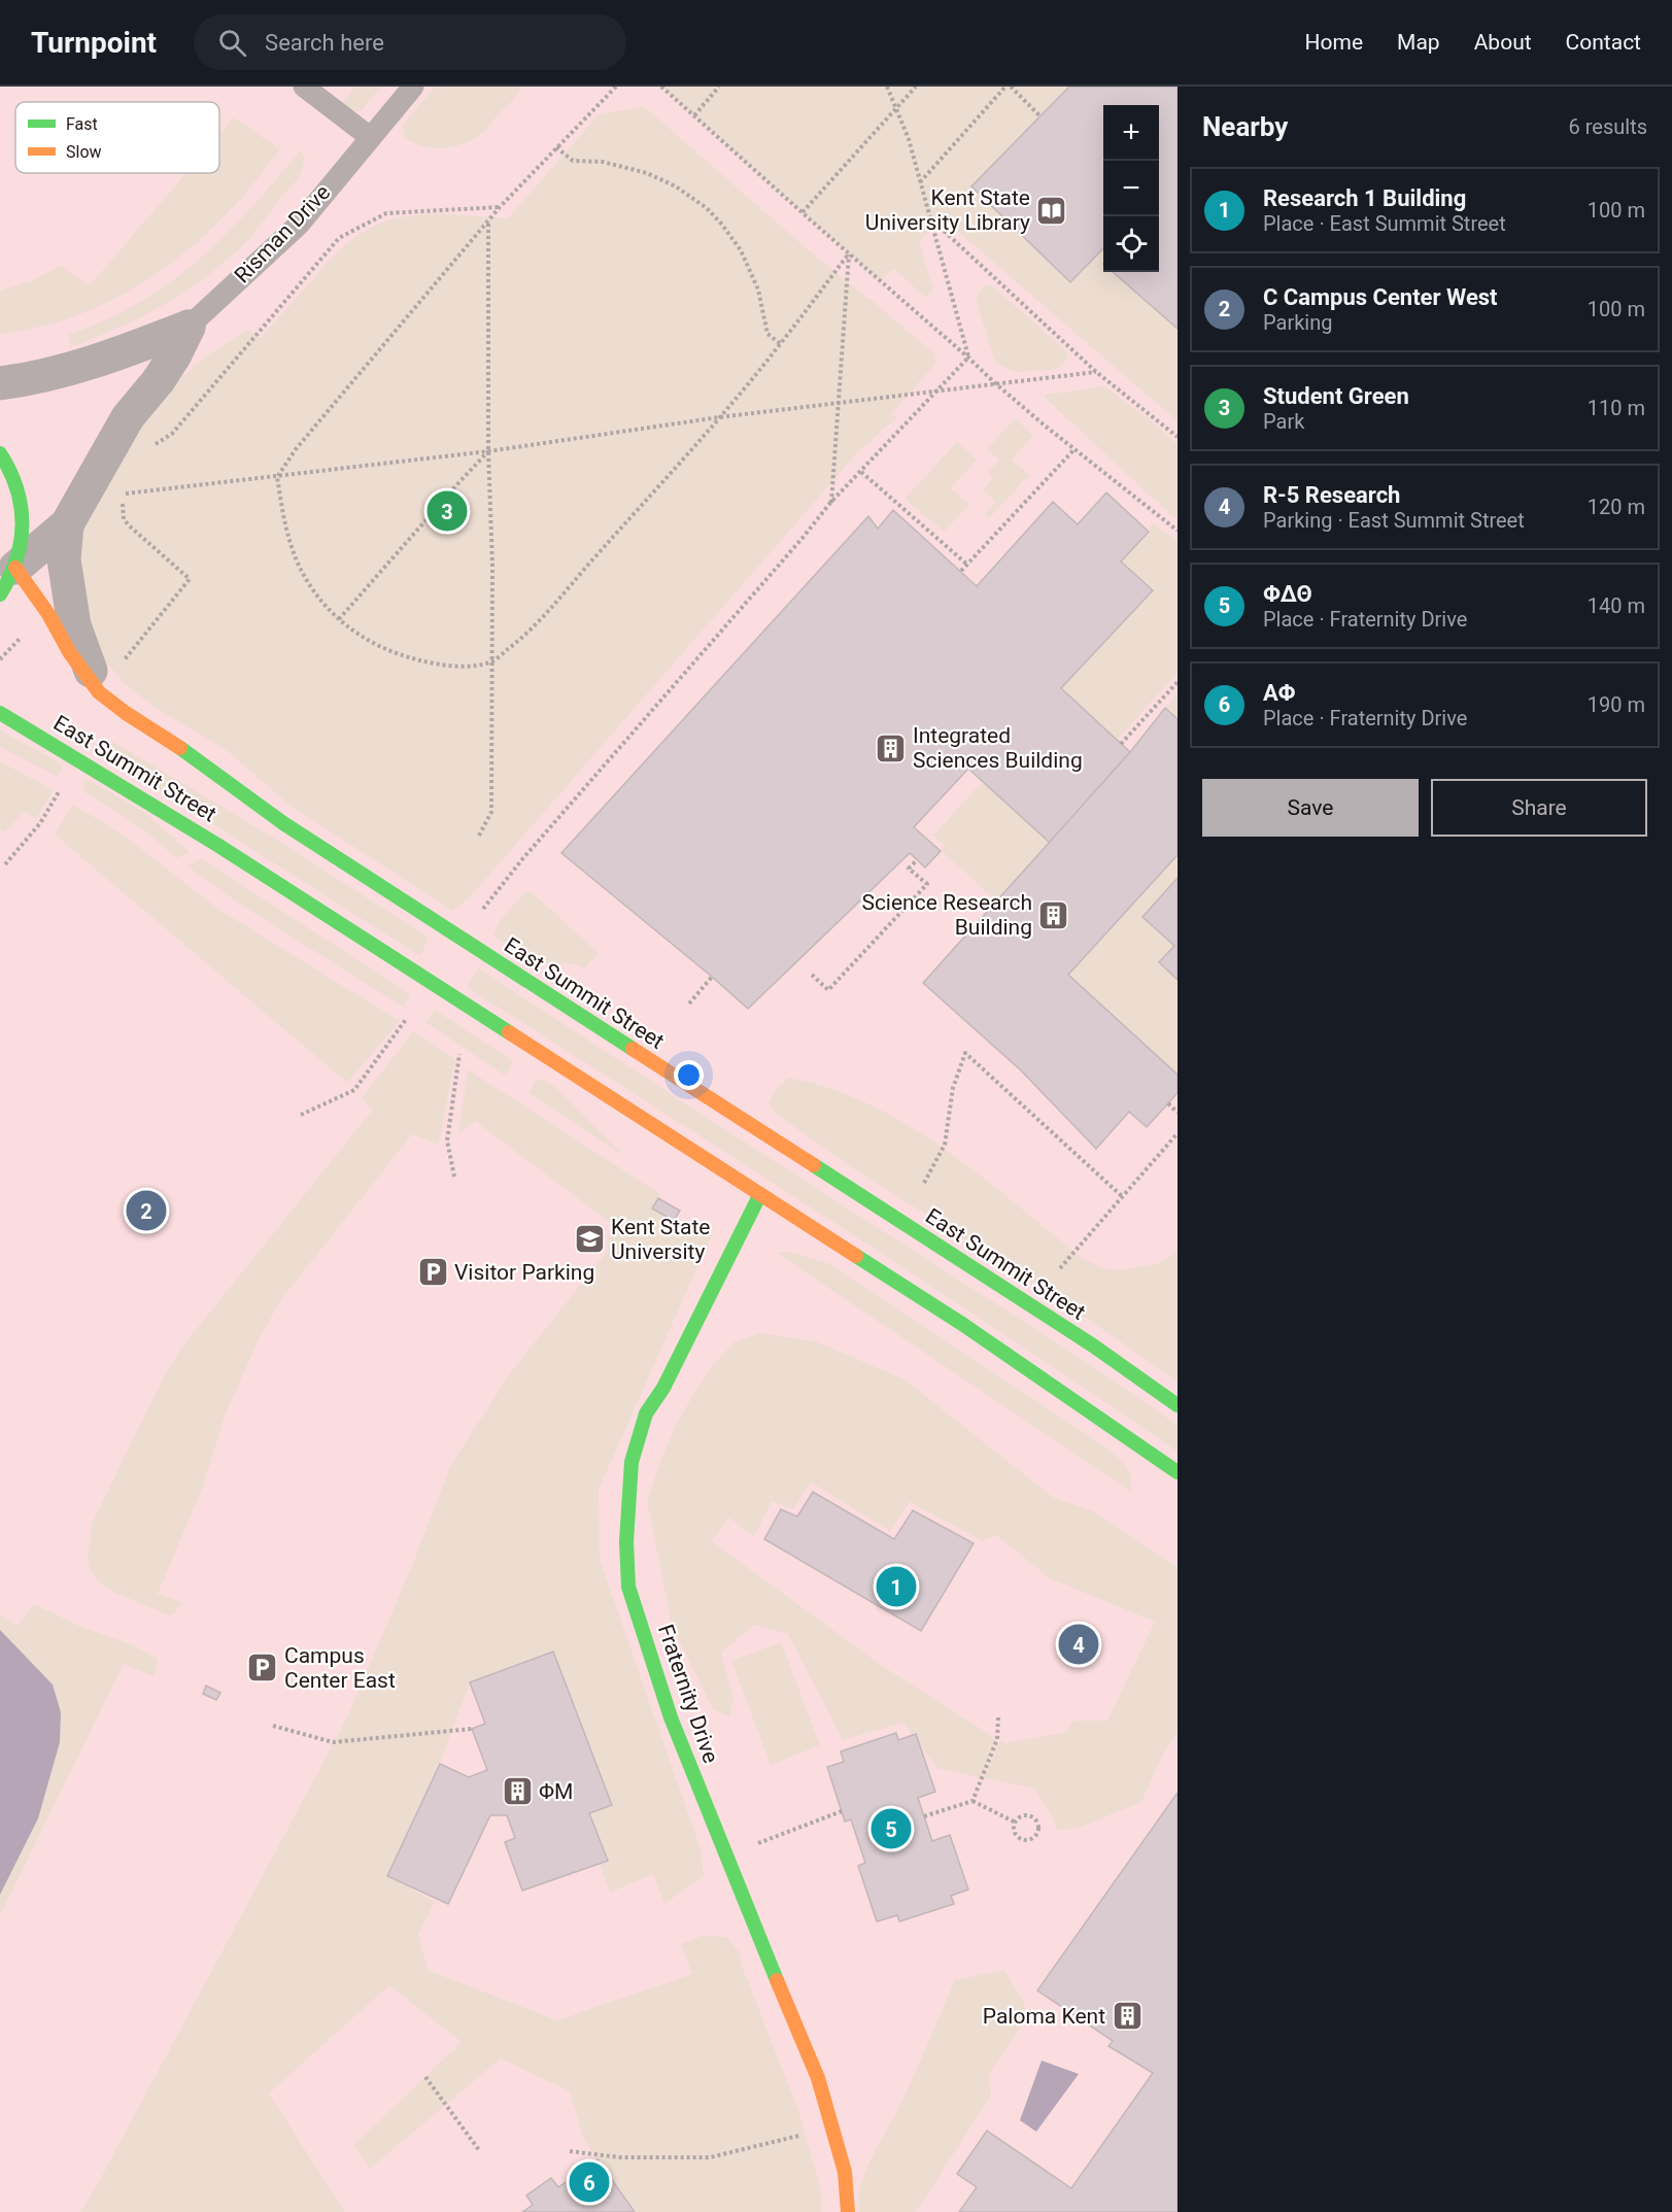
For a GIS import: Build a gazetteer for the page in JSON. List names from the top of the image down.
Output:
{
  "streets": {
    "main road": ["East Summit Street", "Fraternity Drive"],
    "lane": ["Risman Drive"]
  },
  "crossings": [
    ["East Summit Street", "Fraternity Drive"]
  ],
  "places": {
    "library": ["Kent State University Library"],
    "building": [
      "Integrated Sciences Building",
      "Science Research Building",
      "ΦΜ",
      "Paloma Kent"
    ],
    "school or university": ["Kent State University"],
    "parking": ["Visitor Parking", "Campus Center East"]
  },
  "legend": ["Fast", "Slow"],
  "page": {
    "header": "Turnpoint",
    "search": "Search here",
    "nav": [
      "Home",
      "Map",
      "About",
      "Contact"
    ],
    "heading": ["Nearby", "6 results"],
    "map_buttons": ["+", "−"],
    "list": [
      {
        "mark": "1",
        "name": "Research 1 Building",
        "note": "Place · East Summit Street",
        "value": "100 m"
      },
      {
        "mark": "2",
        "name": "C Campus Center West",
        "note": "Parking",
        "value": "100 m"
      },
      {
        "mark": "3",
        "name": "Student Green",
        "note": "Park",
        "value": "110 m"
      },
      {
        "mark": "4",
        "name": "R-5 Research",
        "note": "Parking · East Summit Street",
        "value": "120 m"
      },
      {
        "mark": "5",
        "name": "ΦΔΘ",
        "note": "Place · Fraternity Drive",
        "value": "140 m"
      },
      {
        "mark": "6",
        "name": "ΑΦ",
        "note": "Place · Fraternity Drive",
        "value": "190 m"
      }
    ],
    "pins": [
      "3",
      "2",
      "1",
      "4",
      "5",
      "6"
    ],
    "buttons": ["Save", "Share"]
  }
}
